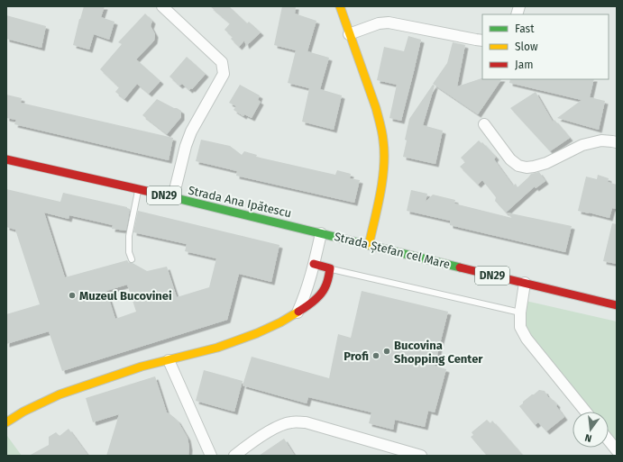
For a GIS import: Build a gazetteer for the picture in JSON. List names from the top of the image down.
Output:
{
  "streets": {
    "street": ["DN29", "Strada Ana Ipătescu", "Strada Ștefan cel Mare"]
  },
  "crossings": [
    ["Strada Ana Ipătescu", "Strada Ștefan cel Mare"]
  ],
  "places": ["Muzeul Bucovinei", "Bucovina Shopping Center", "Profi"],
  "legend": ["Fast", "Slow", "Jam"],
  "north": "bottom"
}
